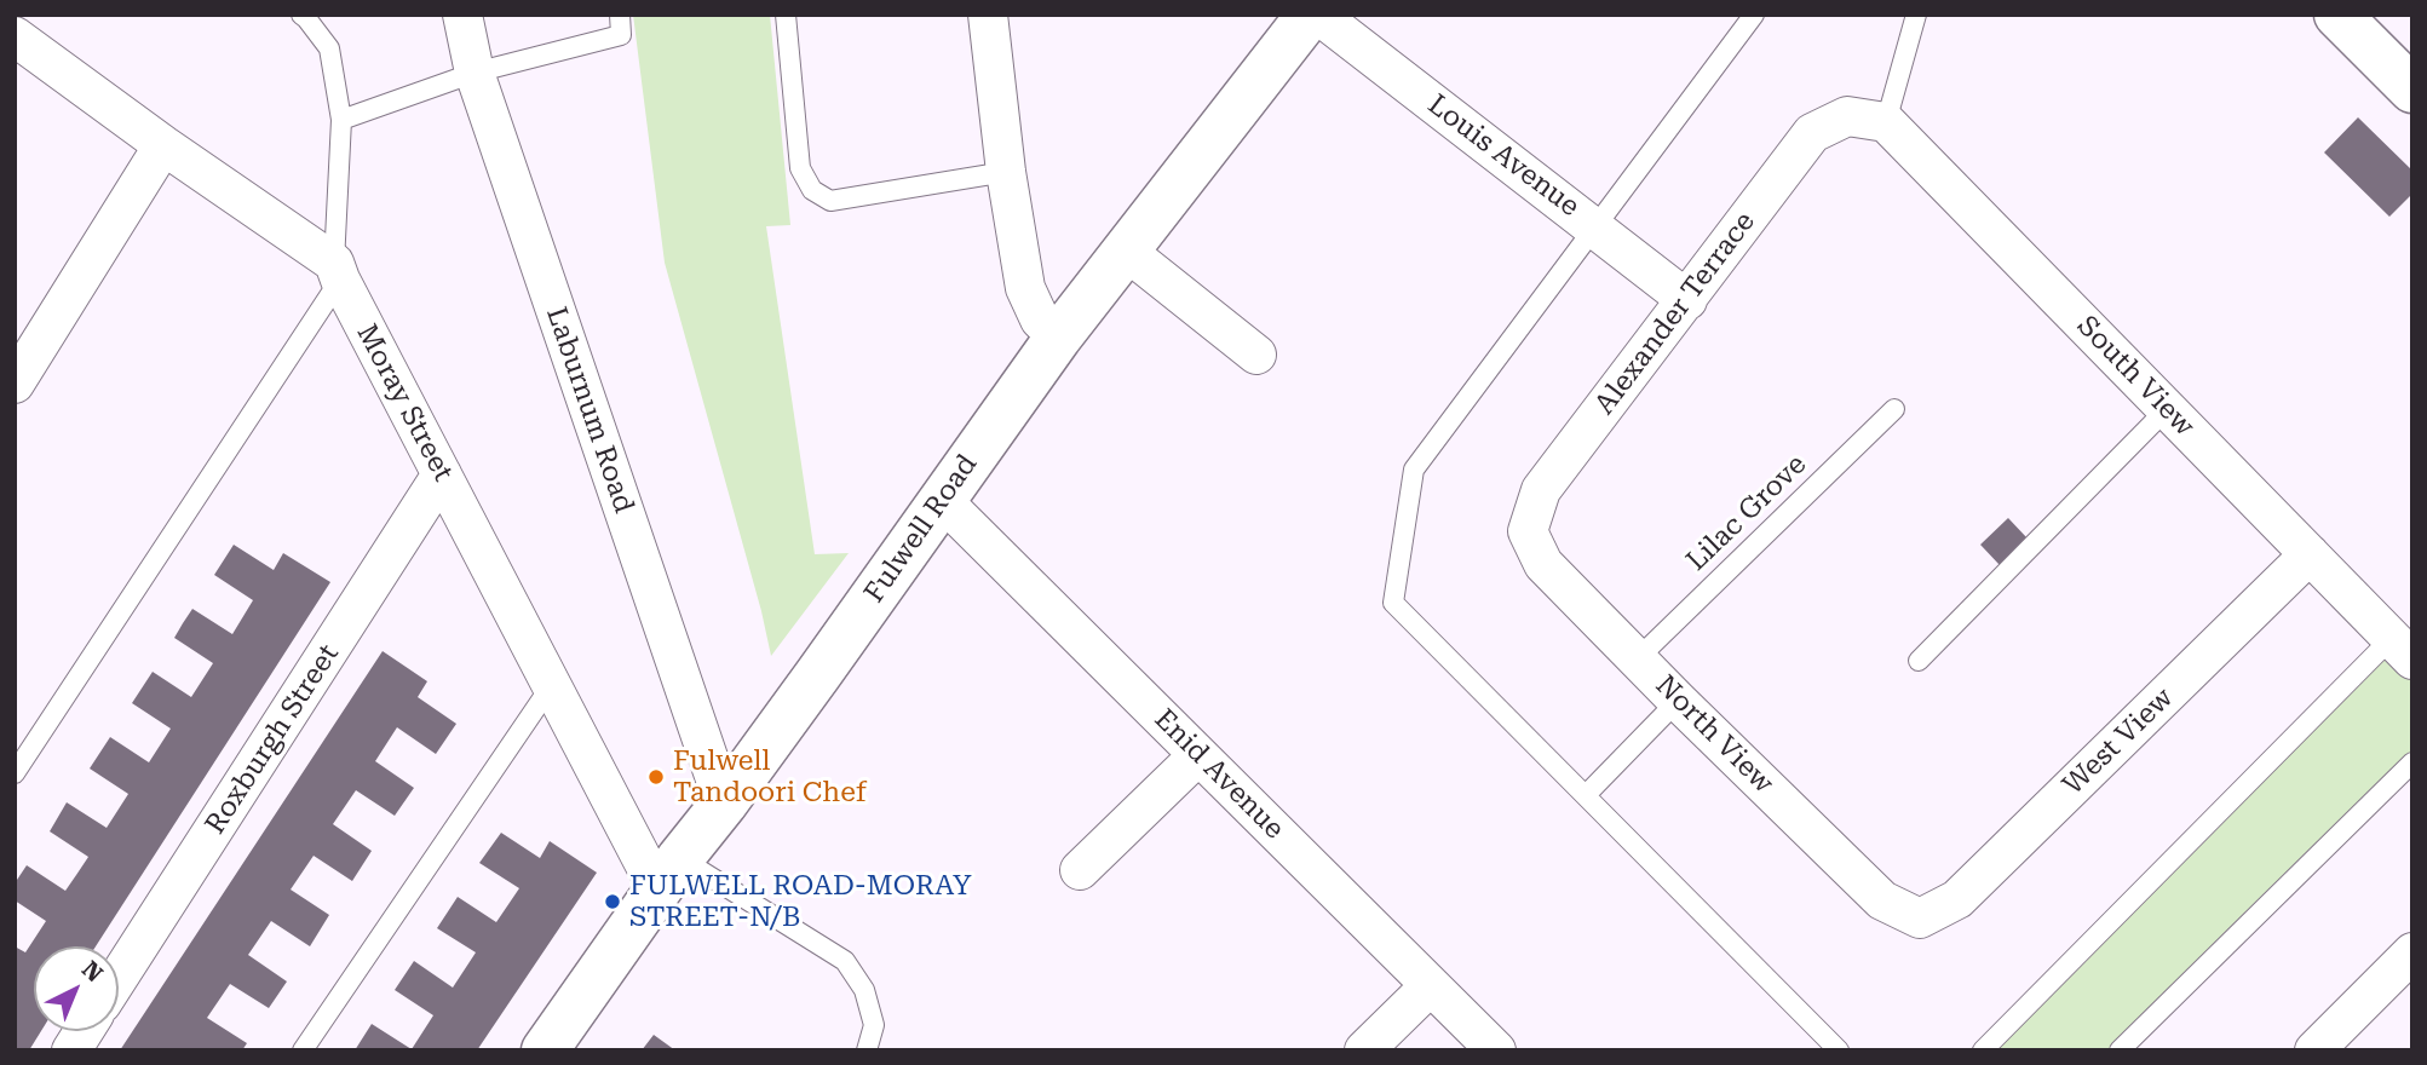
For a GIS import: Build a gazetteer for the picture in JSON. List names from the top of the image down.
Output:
{
  "streets": {
    "street": [
      "Louis Avenue",
      "Alexander Terrace",
      "South View",
      "Moray Street",
      "Laburnum Road",
      "Fulwell Road",
      "North View",
      "Roxburgh Street",
      "West View",
      "Enid Avenue"
    ],
    "lane": ["Lilac Grove"]
  },
  "crossings": [
    ["Louis Avenue", "Alexander Terrace"],
    ["Alexander Terrace", "South View"],
    ["Alexander Terrace", "North View"],
    ["South View", "West View"],
    ["Moray Street", "Fulwell Road"],
    ["Moray Street", "Roxburgh Street"],
    ["Laburnum Road", "Fulwell Road"],
    ["Lilac Grove", "North View"],
    ["Fulwell Road", "Enid Avenue"],
    ["North View", "West View"]
  ],
  "places": ["Fulwell Tandoori Chef", "FULWELL ROAD-MORAY STREET-N/B"],
  "north": "top right"
}
